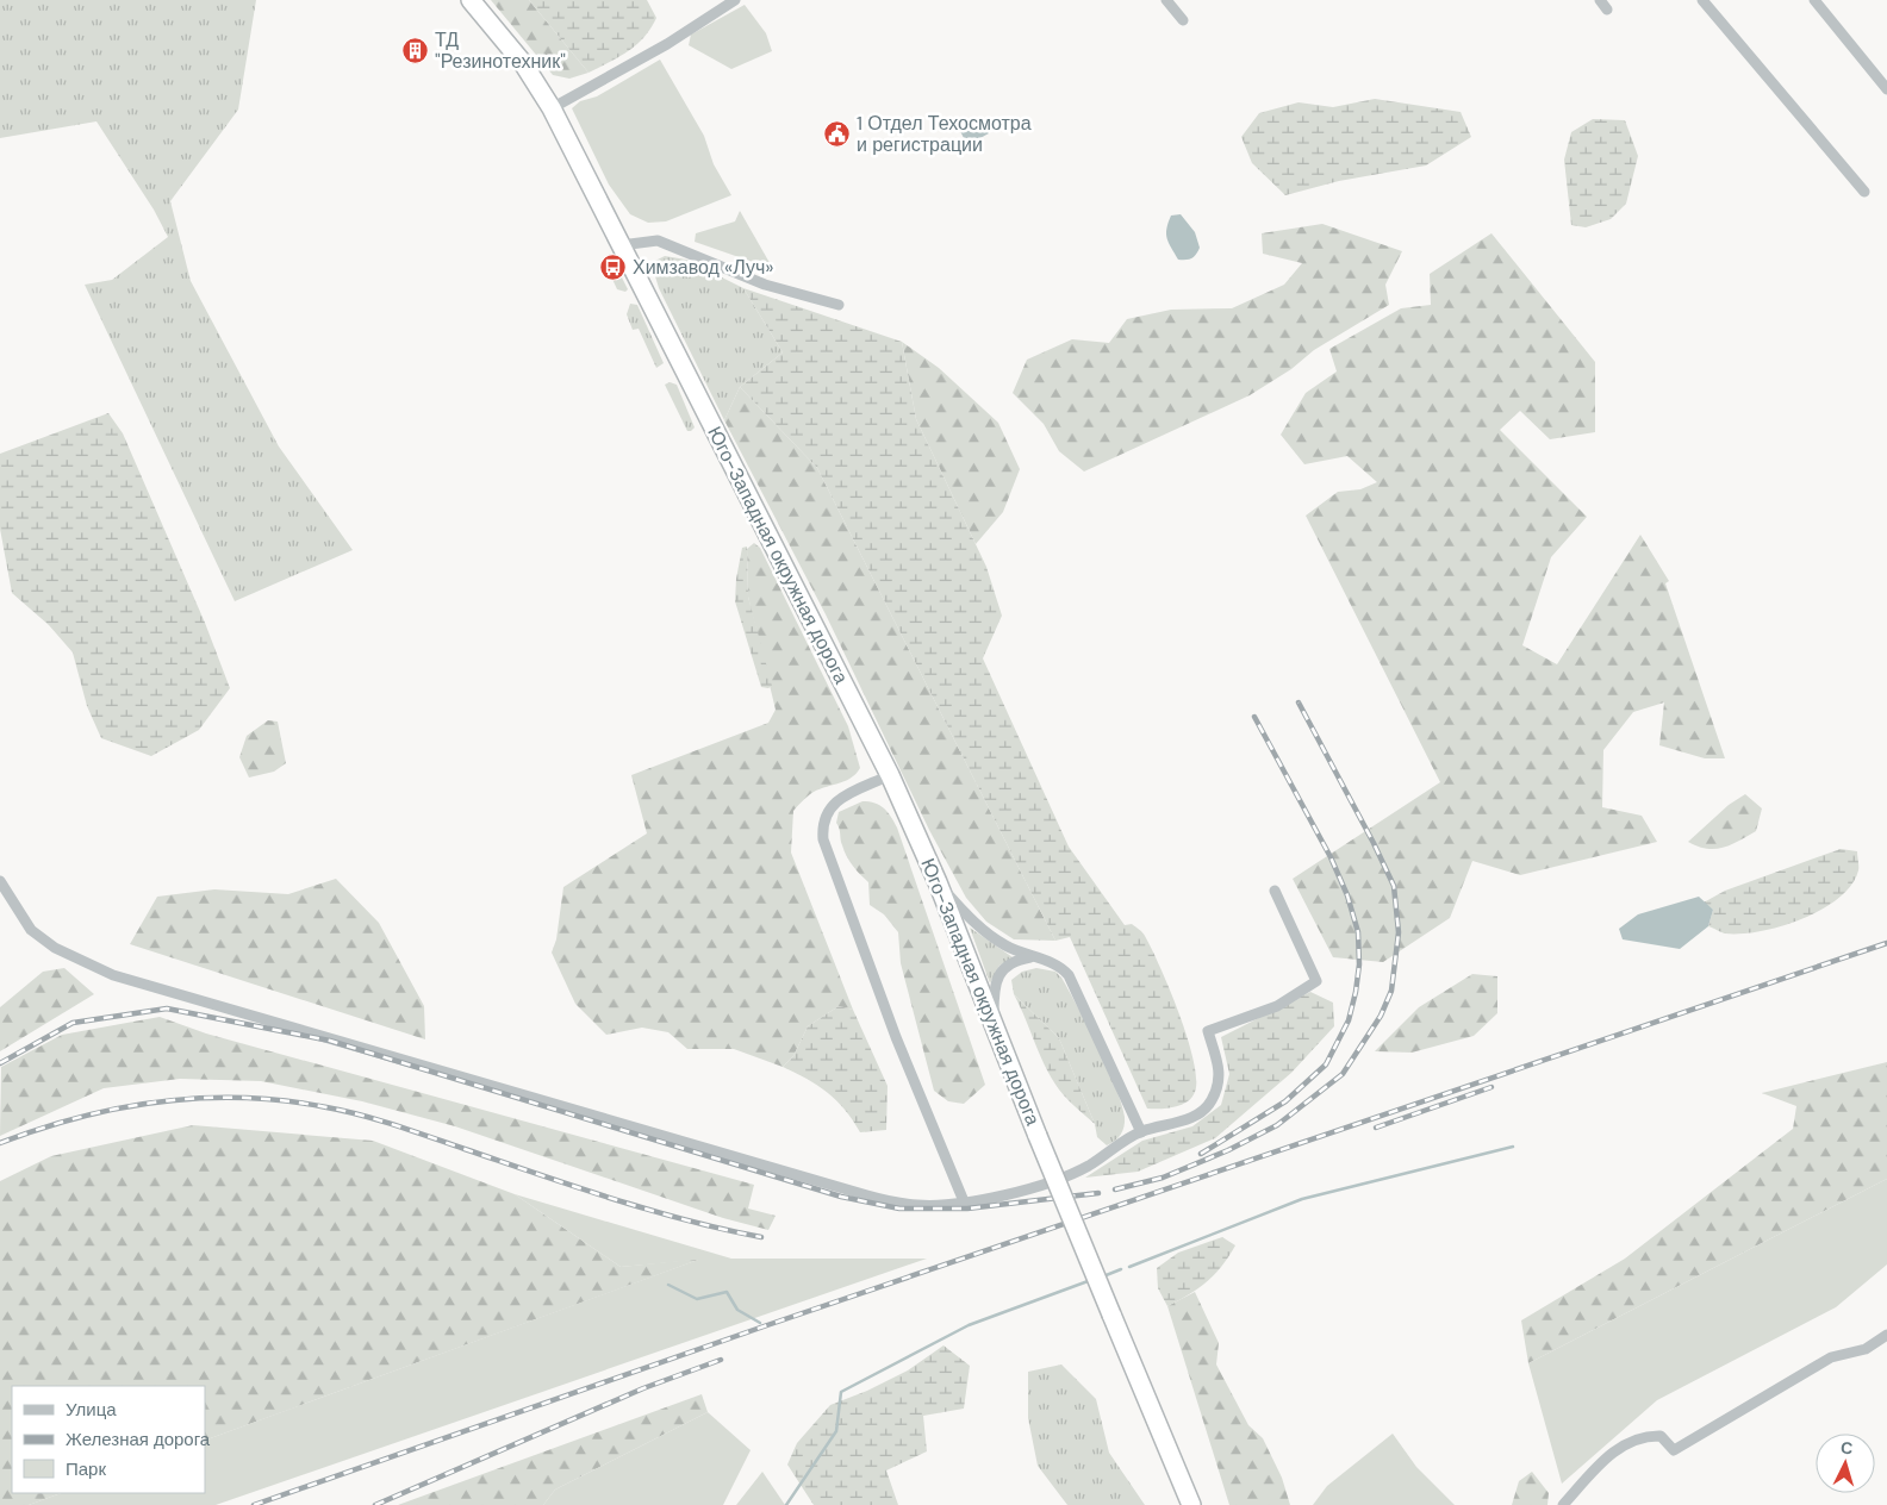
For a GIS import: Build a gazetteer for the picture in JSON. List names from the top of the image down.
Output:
{
  "streets": {
    "highway": ["Юго-Западная окружная дорога"]
  },
  "places": {
    "building": ["ТД \"Резинотехник\""],
    "public building": ["1 Отдел Техосмотра и регистрации"],
    "bus stop": ["Химзавод «Луч»"]
  },
  "legend": ["Улица", "Железная дорога", "Парк"],
  "north": "top"
}
